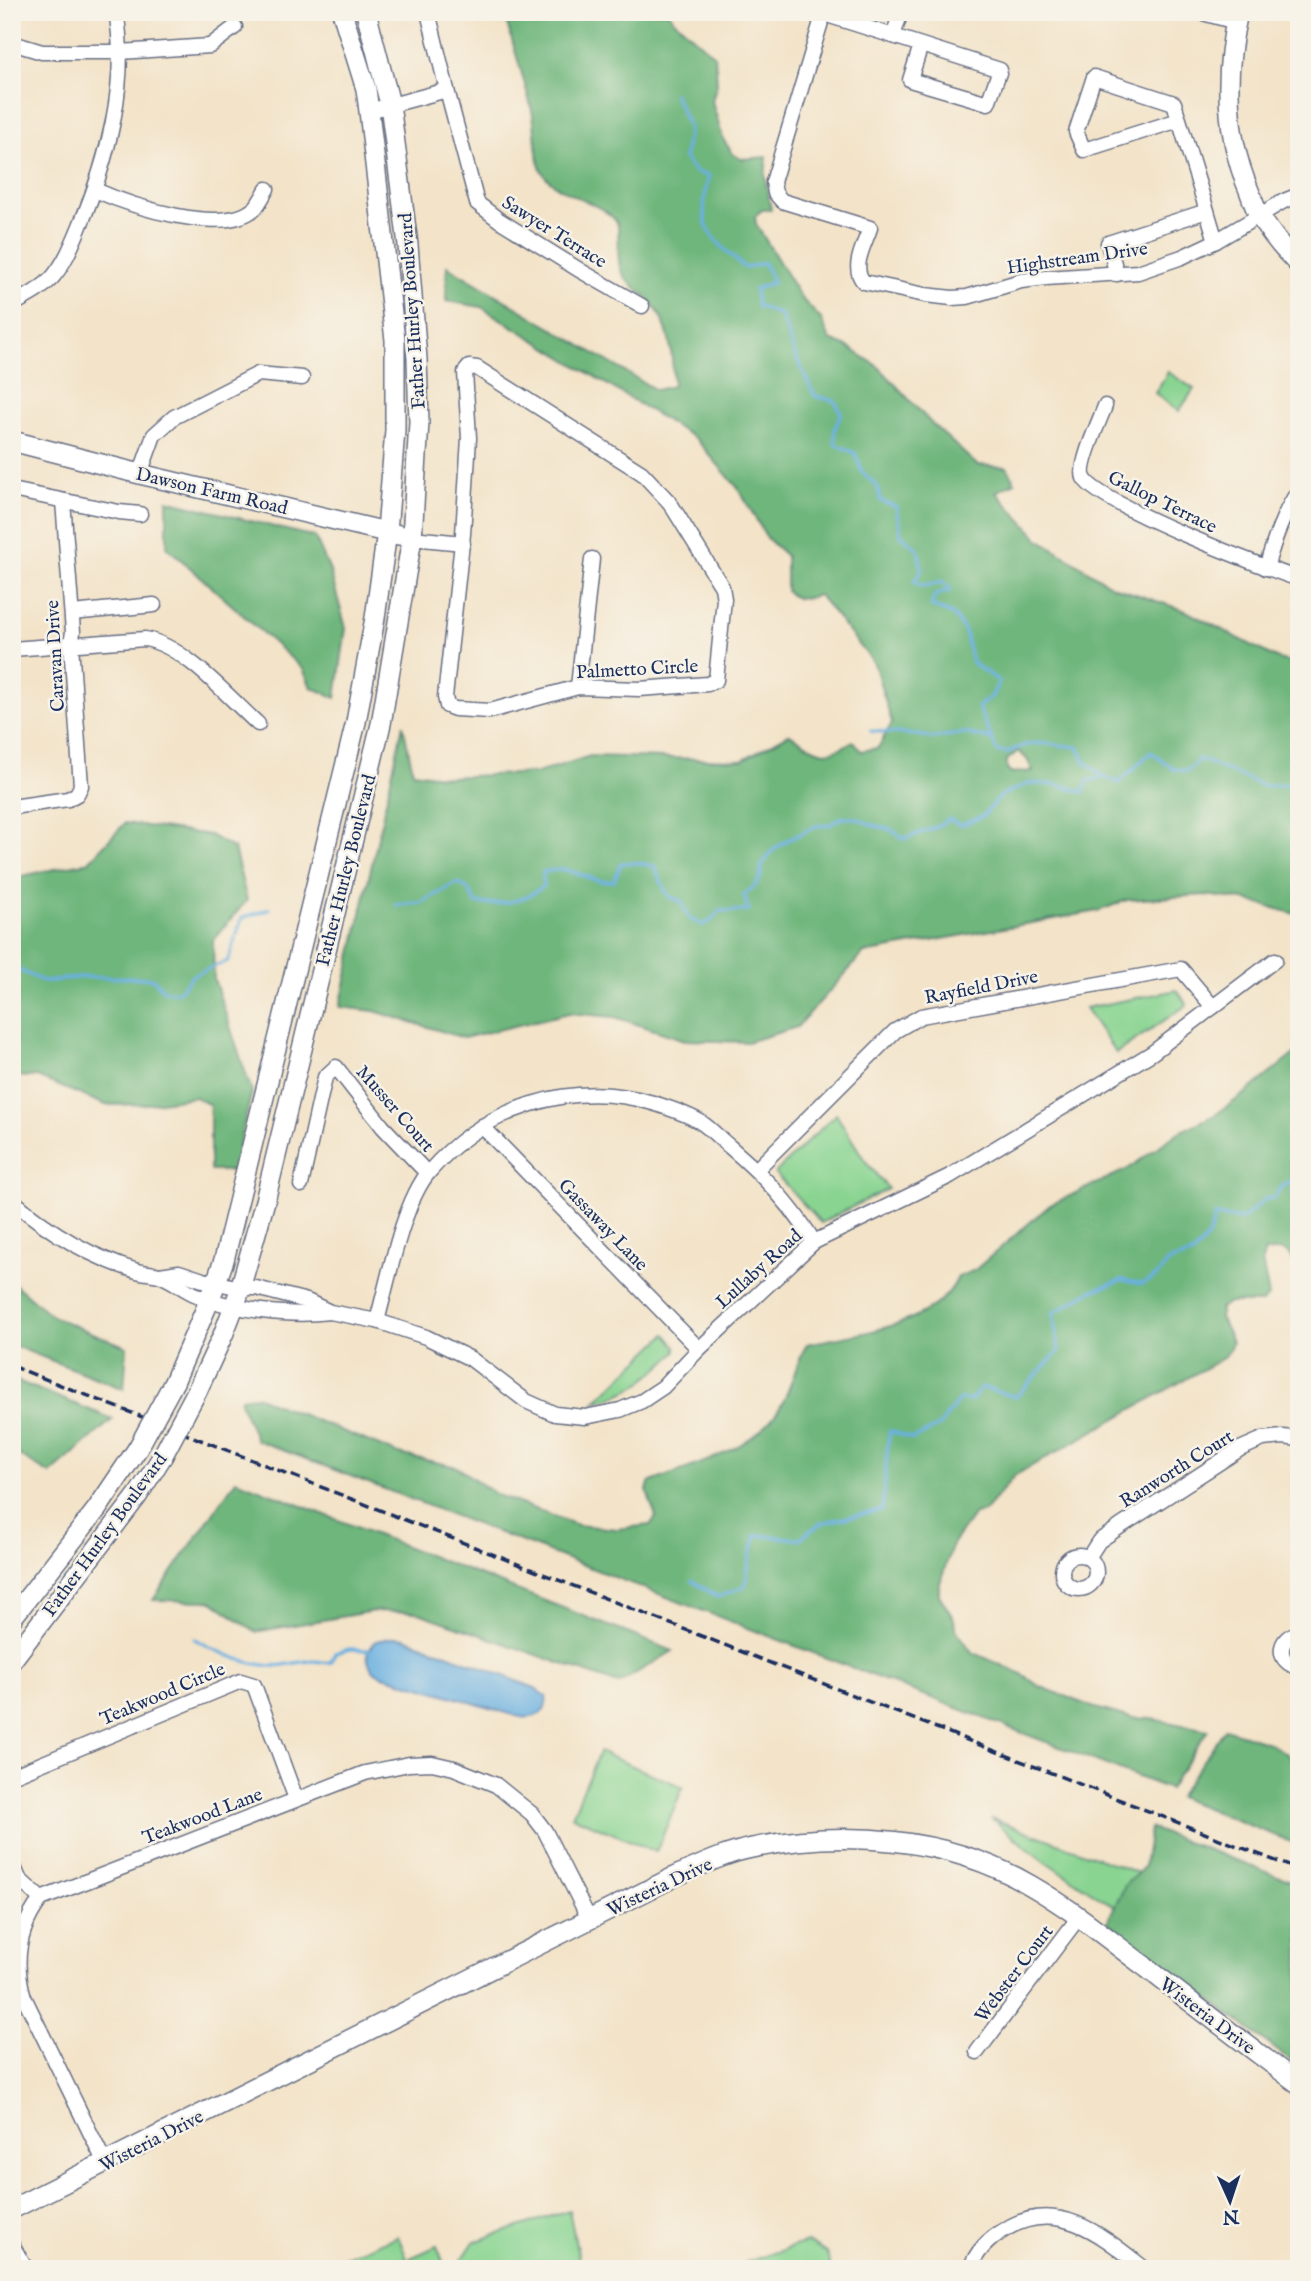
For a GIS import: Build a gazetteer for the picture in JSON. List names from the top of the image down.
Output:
{
  "streets": {
    "main road": ["Father Hurley Boulevard", "Dawson Farm Road", "Wisteria Drive"],
    "street": [
      "Sawyer Terrace",
      "Highstream Drive",
      "Gallop Terrace",
      "Caravan Drive",
      "Palmetto Circle",
      "Rayfield Drive",
      "Musser Court",
      "Gassaway Lane",
      "Lullaby Road",
      "Ranworth Court",
      "Teakwood Circle",
      "Teakwood Lane",
      "Webster Court"
    ]
  },
  "crossings": [
    ["Father Hurley Boulevard", "Dawson Farm Road"],
    ["Father Hurley Boulevard", "Lullaby Road"],
    ["Rayfield Drive", "Lullaby Road"],
    ["Gassaway Lane", "Lullaby Road"],
    ["Teakwood Circle", "Teakwood Lane"],
    ["Teakwood Lane", "Wisteria Drive"],
    ["Wisteria Drive", "Webster Court"]
  ],
  "north": "bottom"
}
